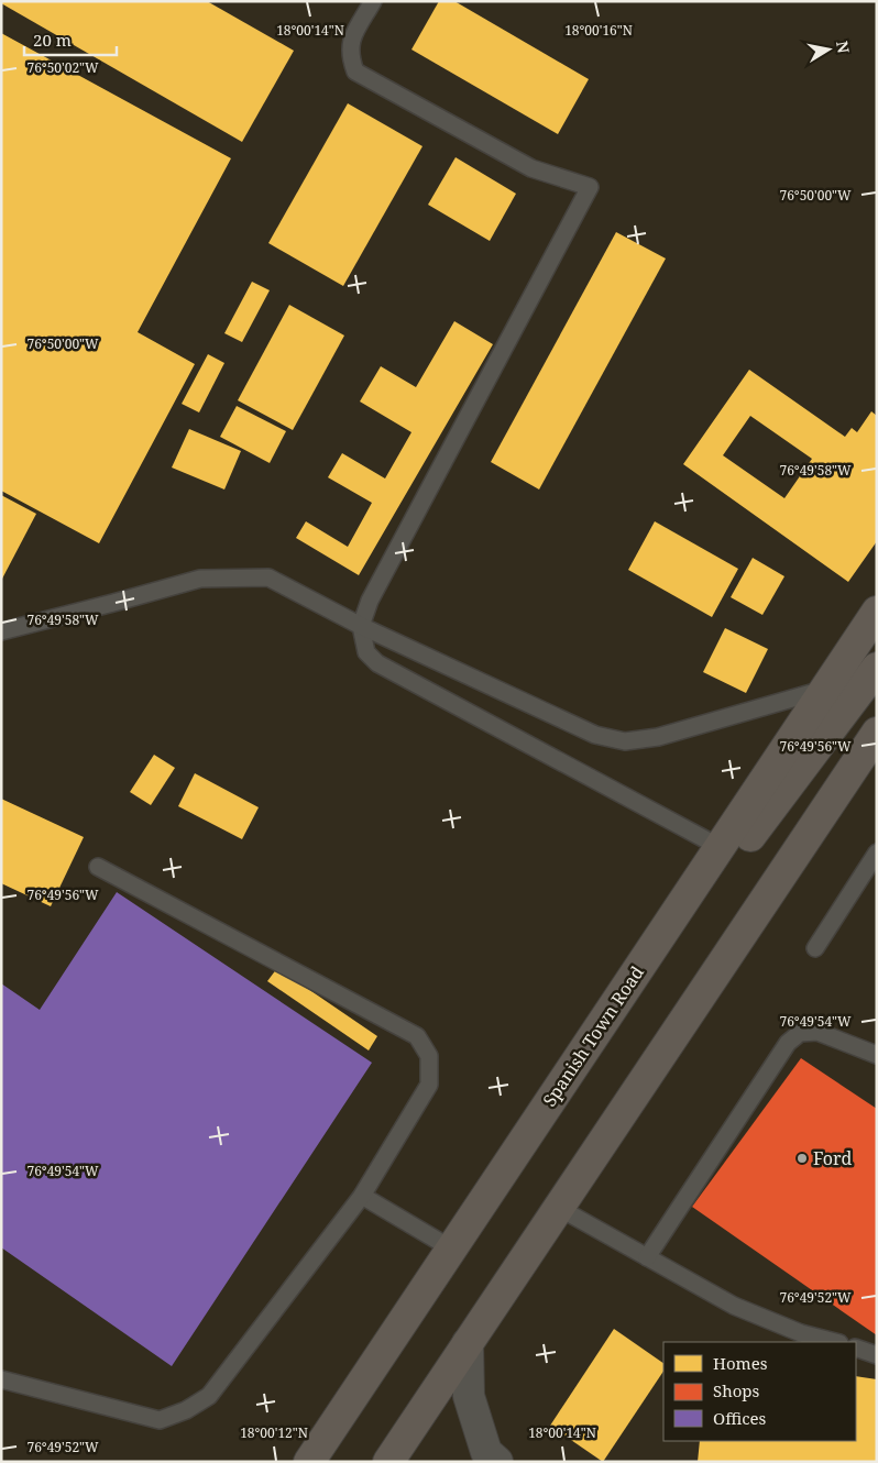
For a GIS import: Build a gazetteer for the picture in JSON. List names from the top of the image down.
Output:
{
  "streets": {
    "highway": ["Spanish Town Road"]
  },
  "places": ["Ford"],
  "legend": ["Homes", "Shops", "Offices"],
  "scale_bar": "20 m",
  "north": "right",
  "coordinates": [
    "18°00'14\"N",
    "18°00'16\"N",
    "76°50'02\"W",
    "76°50'00\"W",
    "76°49'58\"W",
    "76°49'56\"W",
    "76°49'54\"W",
    "76°49'52\"W",
    "18°00'12\"N"
  ]
}
